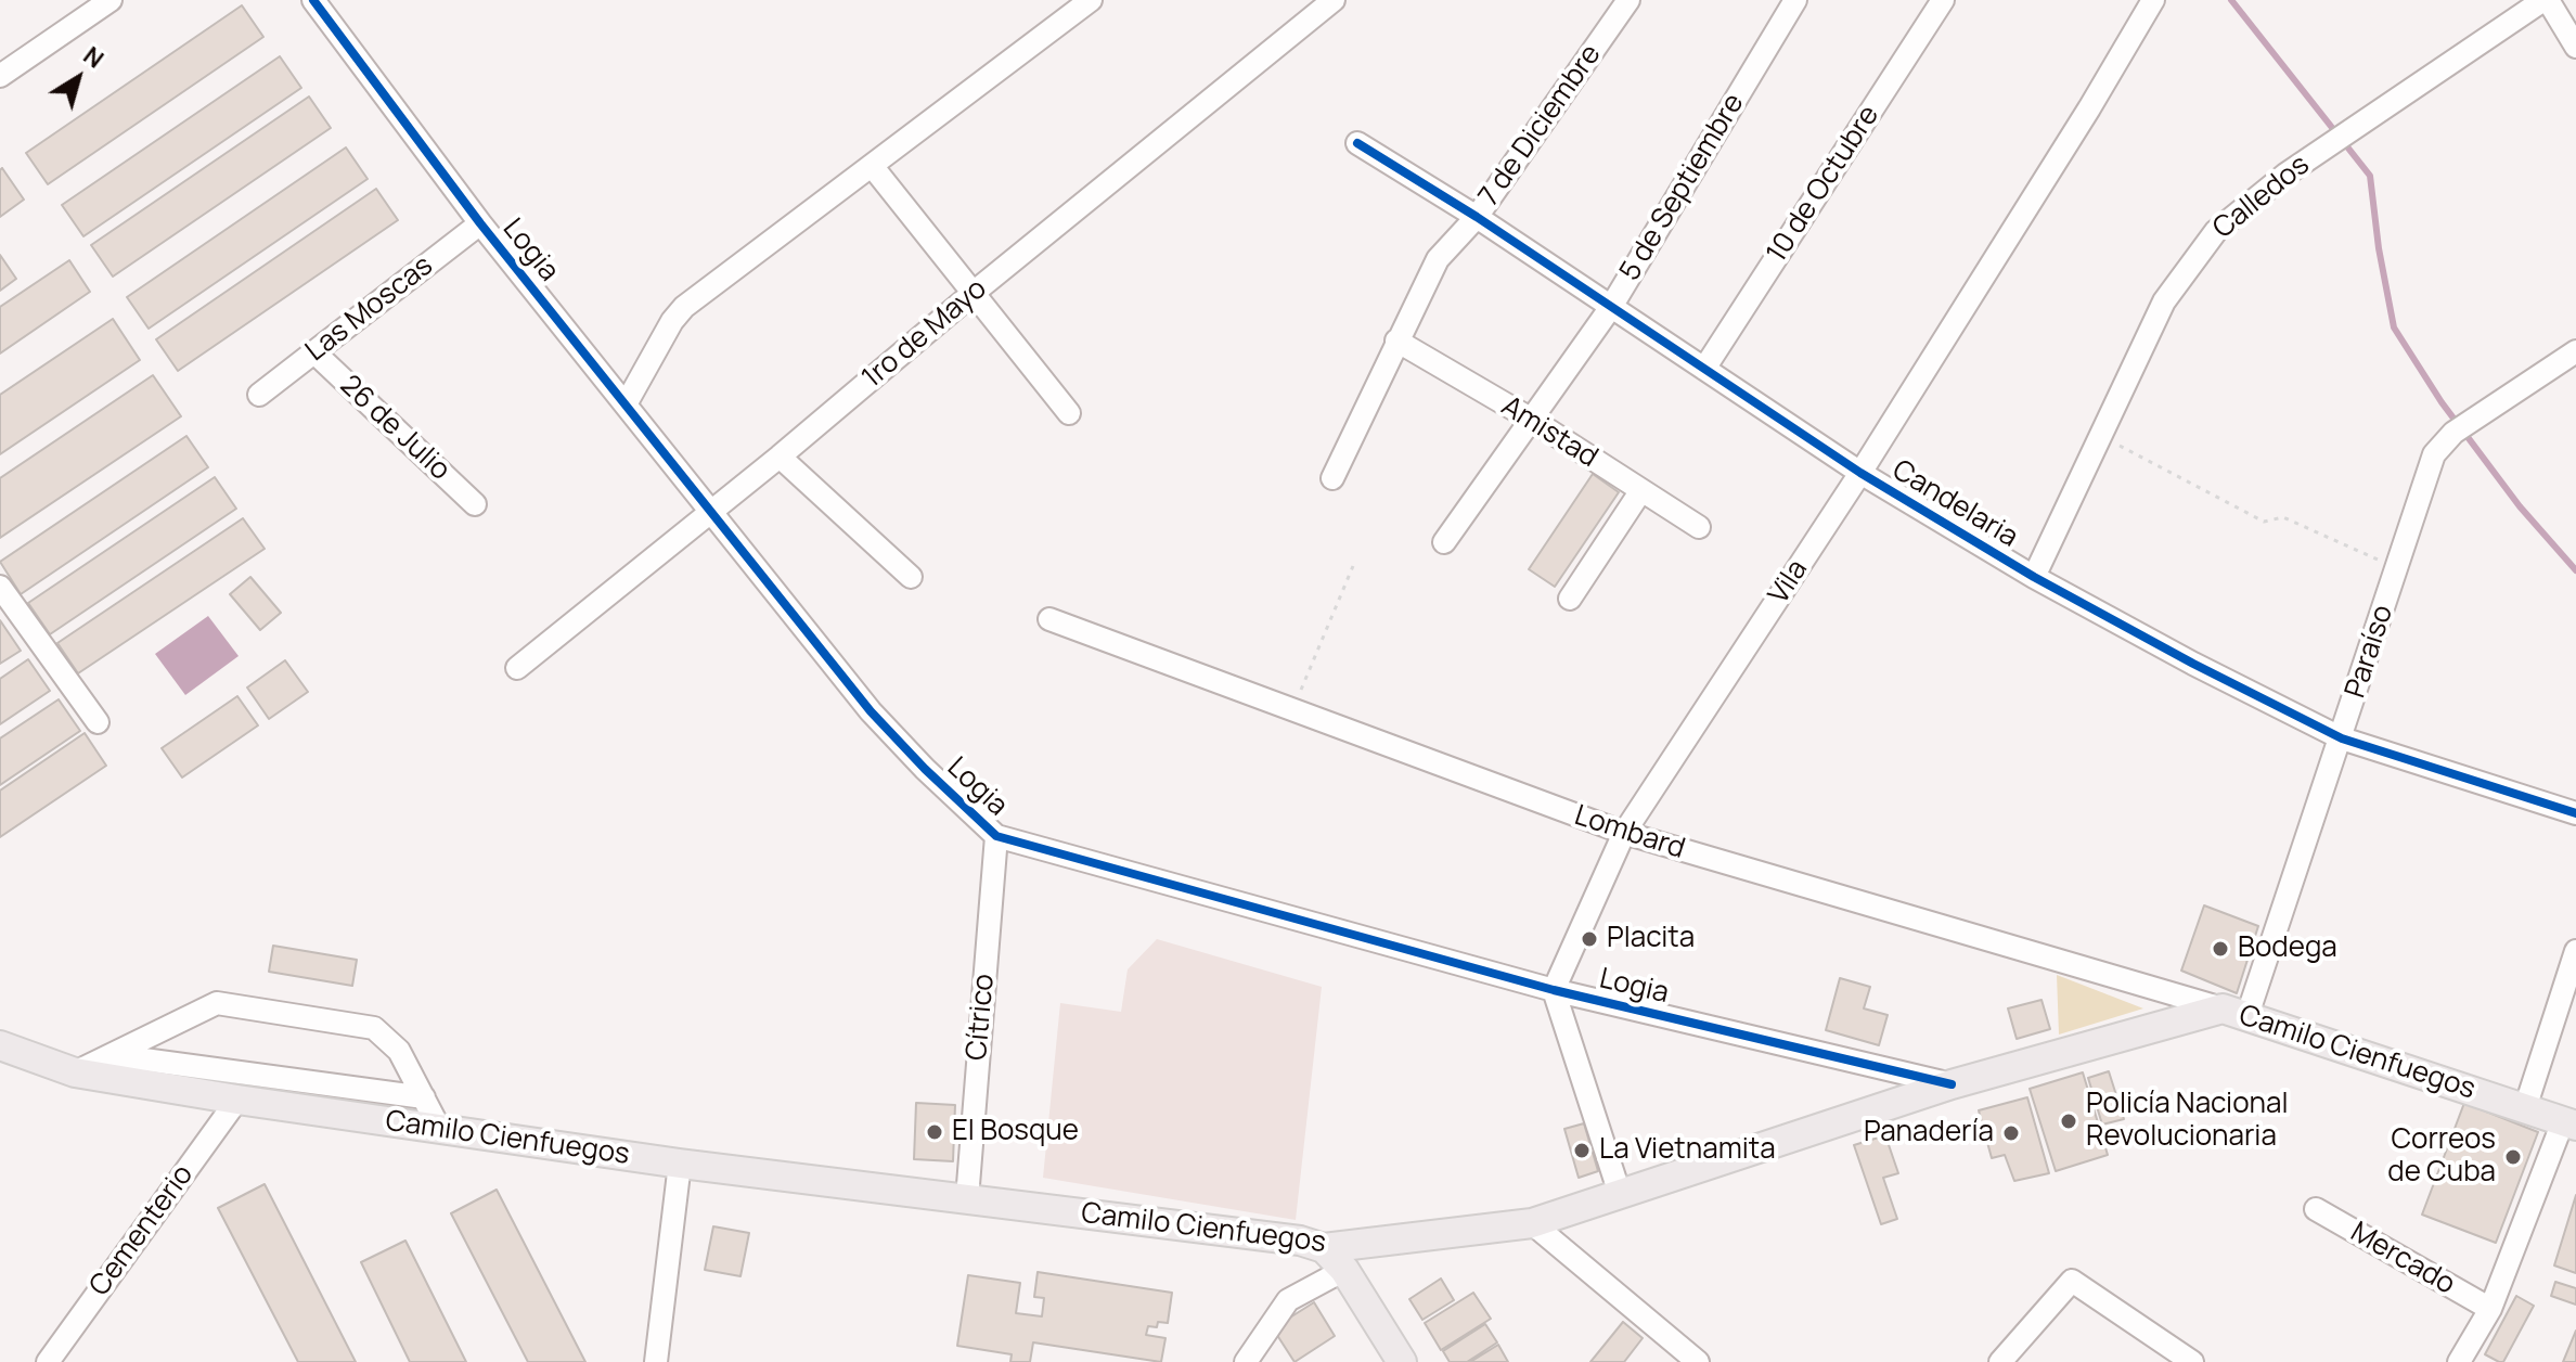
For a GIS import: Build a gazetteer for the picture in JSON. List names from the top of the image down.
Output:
{
  "streets": {
    "main road": ["Camilo Cienfuegos"],
    "street": [
      "7 de Diciembre",
      "10 de Octubre",
      "5 de Septiembre",
      "Calledos",
      "Logia",
      "Las Moscas",
      "1ro de Mayo",
      "26 de Julio",
      "Amistad",
      "Candelaria",
      "Vila",
      "Paraíso",
      "Lombard",
      "Cítrico",
      "Cementerio",
      "Mercado"
    ]
  },
  "crossings": [
    ["7 de Diciembre", "Amistad"],
    ["7 de Diciembre", "Candelaria"],
    ["10 de Octubre", "Candelaria"],
    ["5 de Septiembre", "Amistad"],
    ["5 de Septiembre", "Candelaria"],
    ["Calledos", "Candelaria"],
    ["Logia", "Las Moscas"],
    ["Logia", "1ro de Mayo"],
    ["Logia", "Vila"],
    ["Logia", "Cítrico"],
    ["Logia", "Camilo Cienfuegos"],
    ["Las Moscas", "26 de Julio"],
    ["Candelaria", "Vila"],
    ["Candelaria", "Paraíso"],
    ["Vila", "Lombard"],
    ["Paraíso", "Lombard"],
    ["Paraíso", "Camilo Cienfuegos"],
    ["Lombard", "Camilo Cienfuegos"],
    ["Cítrico", "Camilo Cienfuegos"],
    ["Camilo Cienfuegos", "Cementerio"]
  ],
  "places": [
    "Placita",
    "Bodega",
    "Policía Nacional Revolucionaria",
    "El Bosque",
    "Panadería",
    "La Vietnamita",
    "Correos de Cuba"
  ],
  "north": "top right"
}
